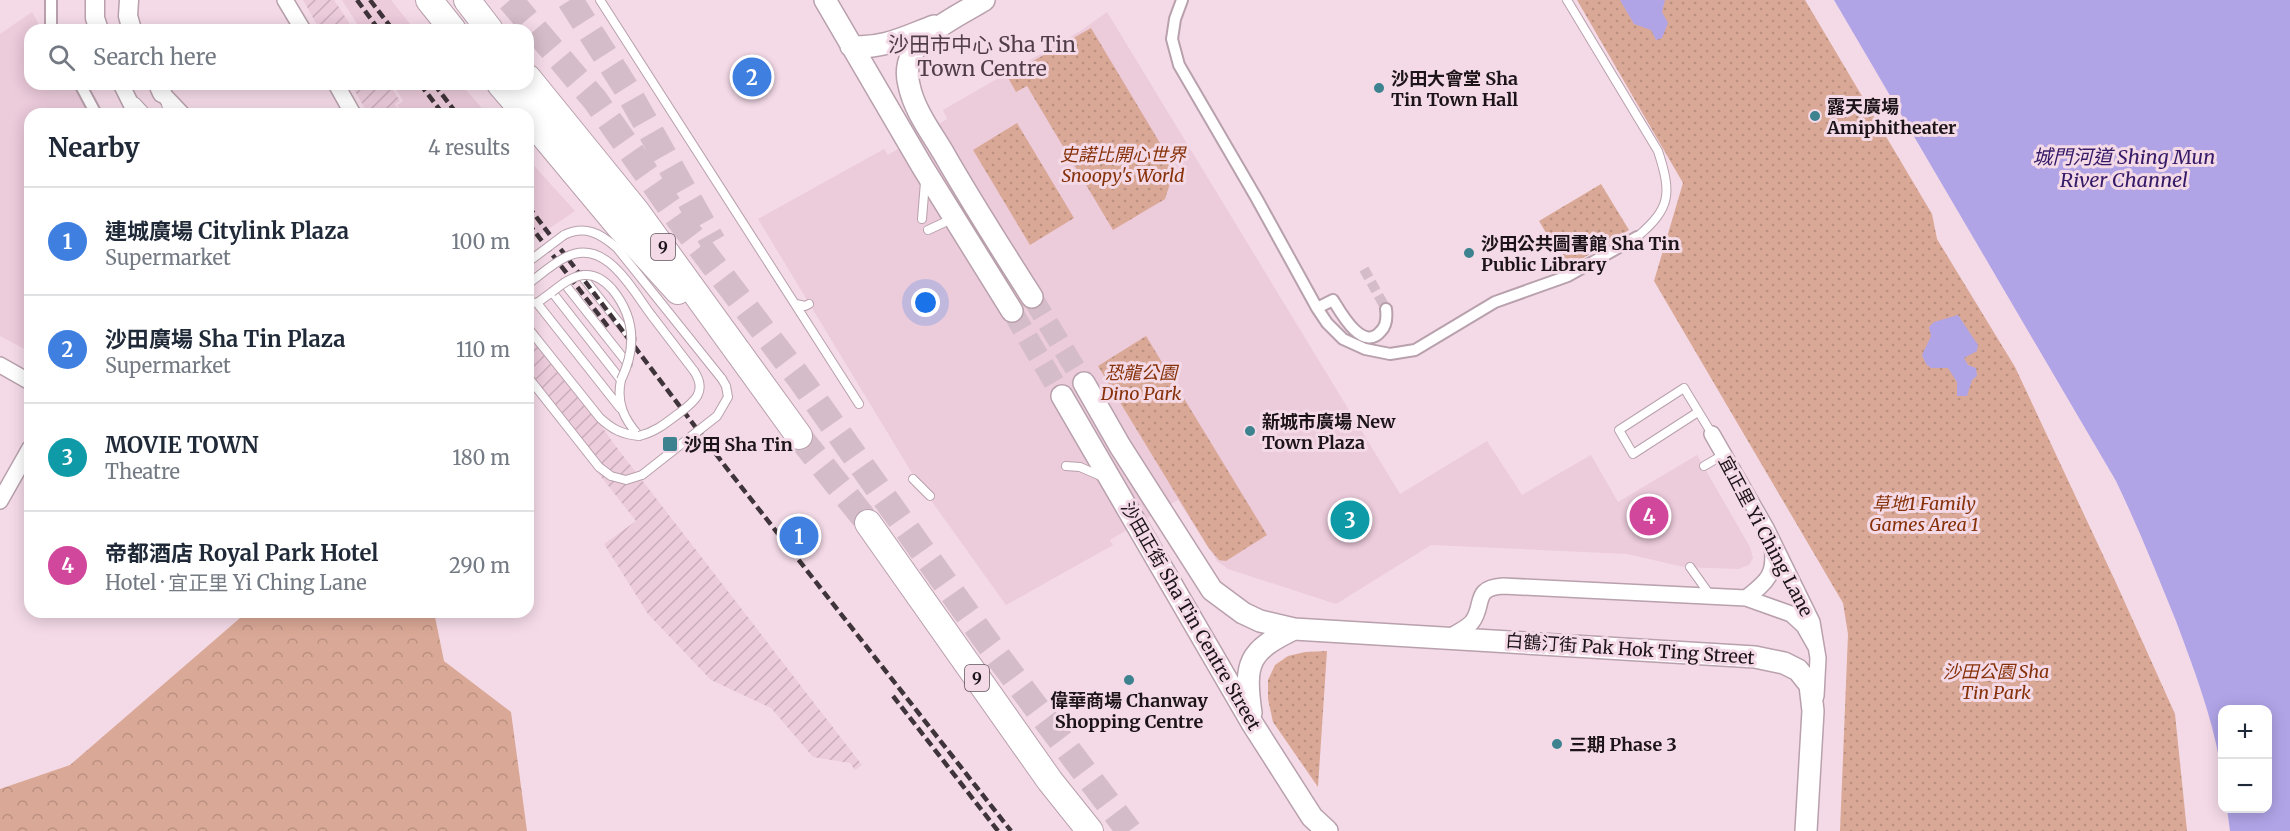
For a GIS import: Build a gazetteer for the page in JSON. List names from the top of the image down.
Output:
{
  "streets": {
    "highway": ["9"],
    "main road": ["沙田正街 Sha Tin Centre Street", "白鶴汀街 Pak Hok Ting Street"],
    "street": ["宜正里 Yi Ching Lane"]
  },
  "crossings": [
    ["宜正里 Yi Ching Lane", "白鶴汀街 Pak Hok Ting Street"],
    ["沙田正街 Sha Tin Centre Street", "白鶴汀街 Pak Hok Ting Street"]
  ],
  "districts": ["沙田市中心 Sha Tin Town Centre"],
  "water": ["城門河道 Shing Mun River Channel"],
  "parks": [
    "史諾比開心世界 Snoopy's World",
    "恐龍公園 Dino Park",
    "草地1 Family Games Area 1",
    "沙田公園 Sha Tin Park"
  ],
  "places": {
    "other": [
      "沙田大會堂 Sha Tin Town Hall",
      "露天廣場 Amiphitheater",
      "沙田公共圖書館 Sha Tin Public Library",
      "新城市廣場 New Town Plaza",
      "偉華商場 Chanway Shopping Centre",
      "三期 Phase 3"
    ],
    "transit": ["沙田 Sha Tin"]
  },
  "page": {
    "search": "Search here",
    "pins": [
      "2",
      "4",
      "3",
      "1"
    ],
    "heading": ["Nearby", "4 results"],
    "list": [
      {
        "mark": "1",
        "name": "連城廣場 Citylink Plaza",
        "note": "Supermarket",
        "value": "100 m"
      },
      {
        "mark": "2",
        "name": "沙田廣場 Sha Tin Plaza",
        "note": "Supermarket",
        "value": "110 m"
      },
      {
        "mark": "3",
        "name": "MOVIE TOWN",
        "note": "Theatre",
        "value": "180 m"
      },
      {
        "mark": "4",
        "name": "帝都酒店 Royal Park Hotel",
        "note": "Hotel · 宜正里 Yi Ching Lane",
        "value": "290 m"
      }
    ],
    "map_buttons": ["+", "−"]
  }
}
